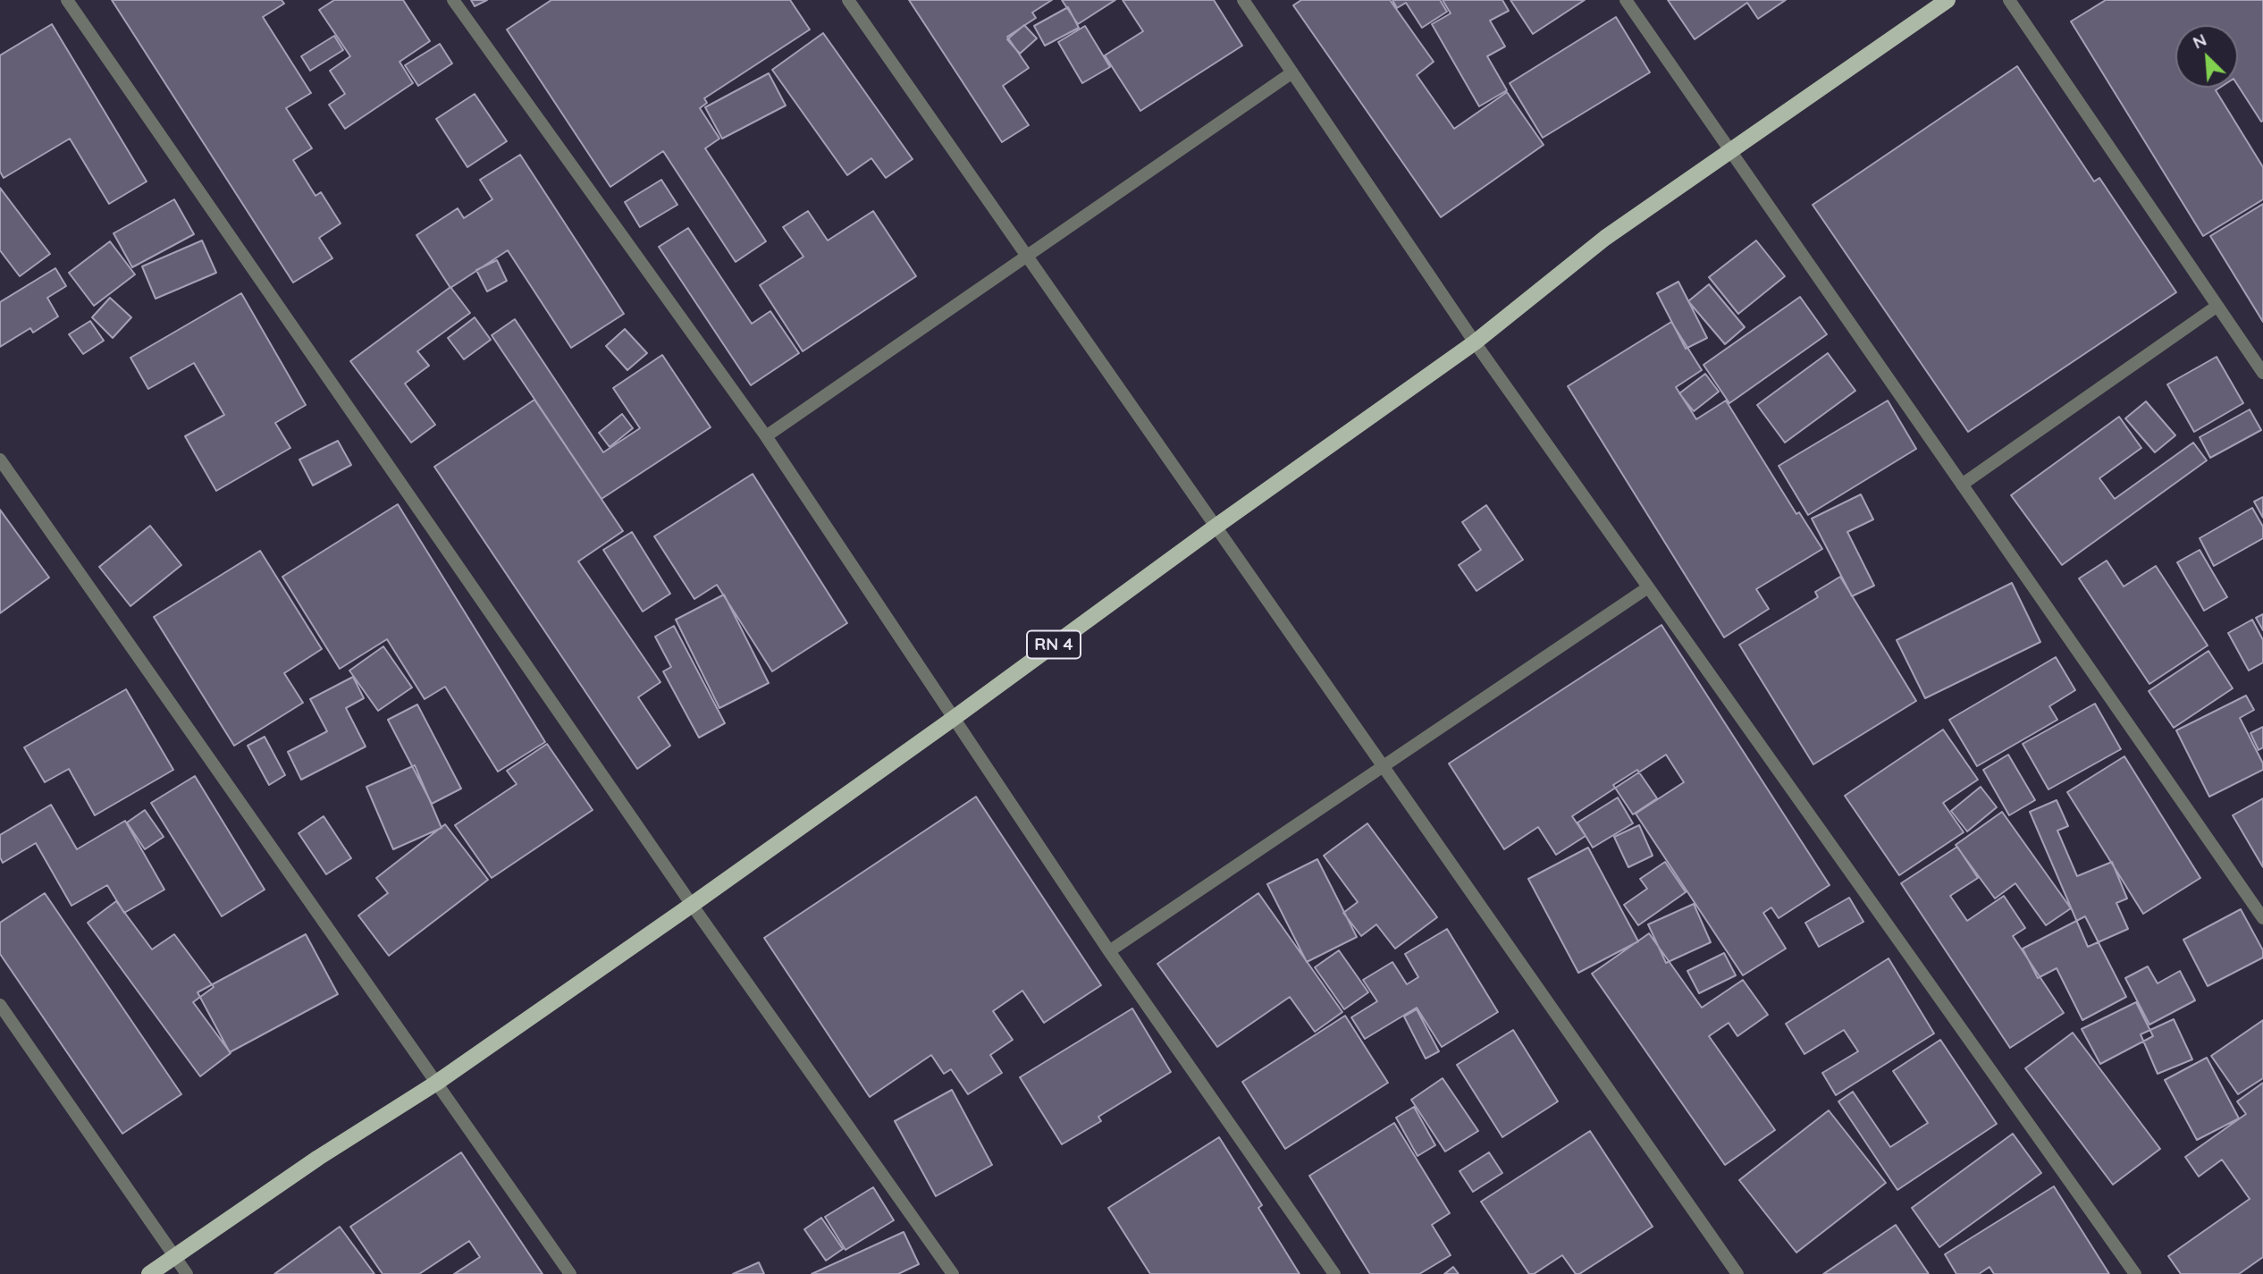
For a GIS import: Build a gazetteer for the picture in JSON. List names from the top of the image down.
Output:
{
  "streets": {
    "main road": ["RN 4"]
  },
  "north": "top left"
}
